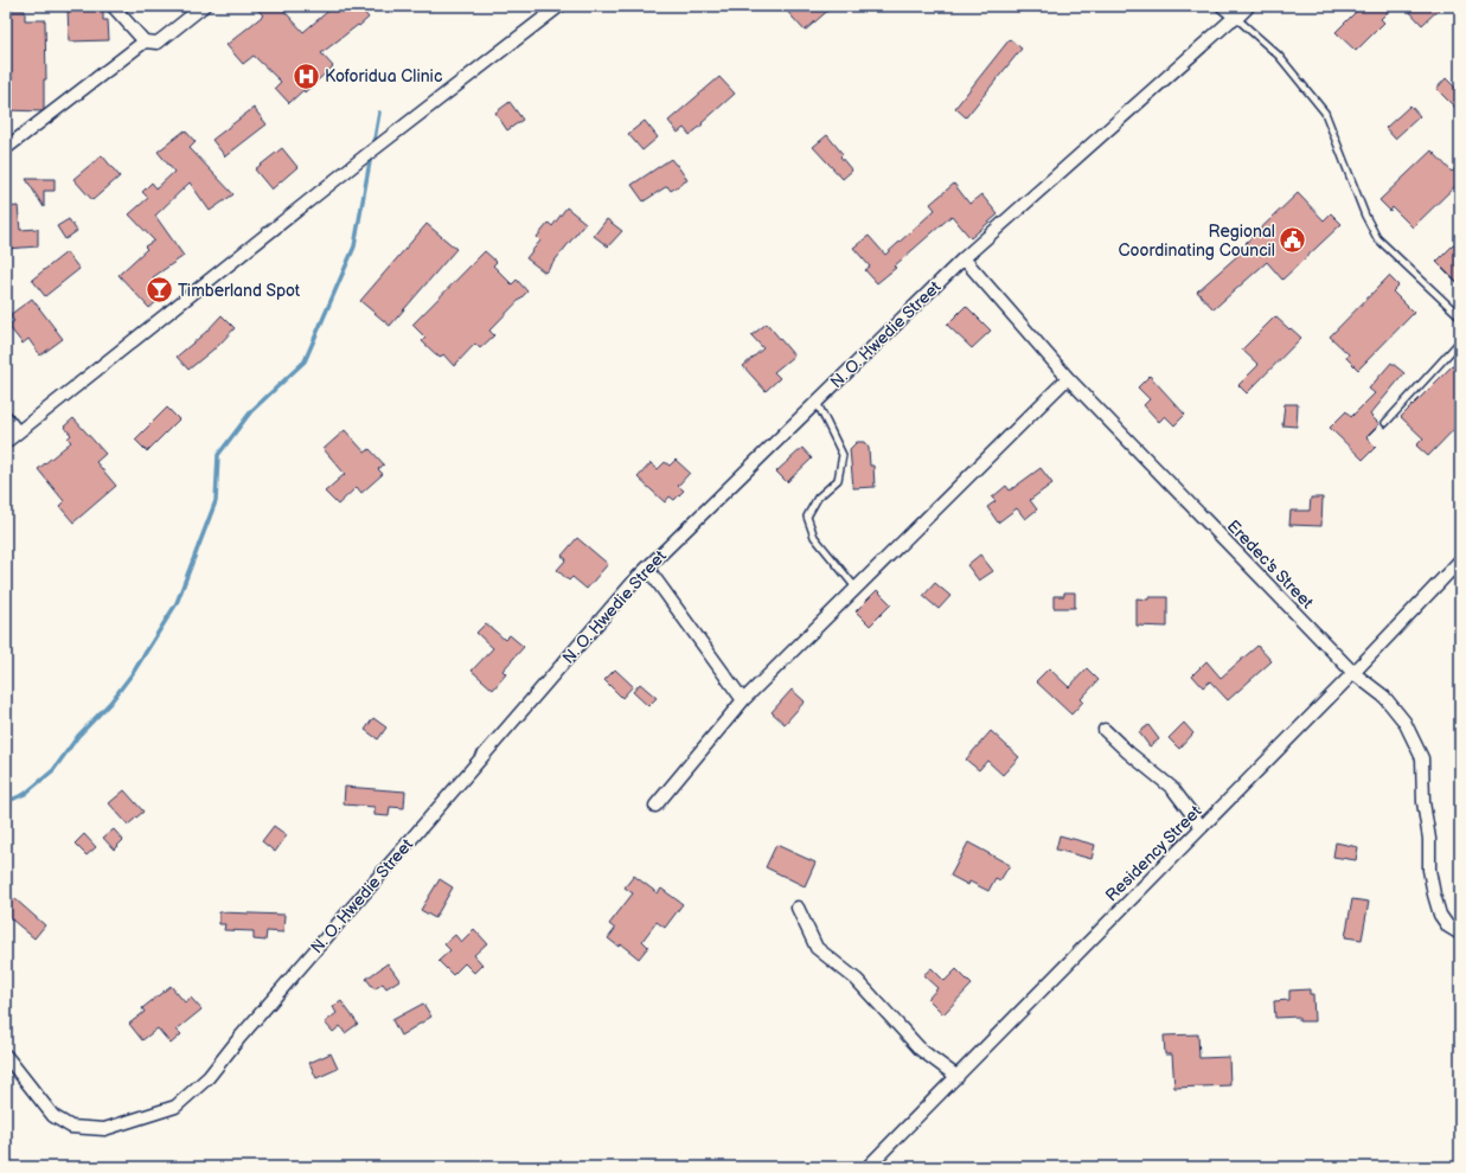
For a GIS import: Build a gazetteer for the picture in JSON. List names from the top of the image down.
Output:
{
  "streets": {
    "street": ["N. O. Hwedie Street", "Eredec's Street", "Residency Street"]
  },
  "crossings": [
    ["N. O. Hwedie Street", "Eredec's Street"],
    ["Eredec's Street", "Residency Street"]
  ],
  "places": {
    "hospital": ["Koforidua Clinic"],
    "public building": ["Regional Coordinating Council"],
    "bar": ["Timberland Spot"]
  }
}
